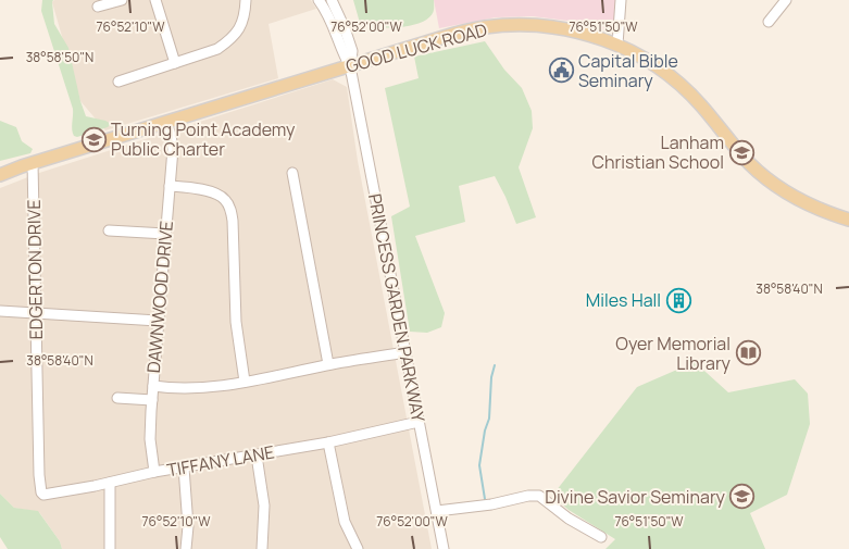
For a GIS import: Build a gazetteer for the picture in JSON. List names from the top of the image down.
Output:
{
  "streets": {
    "main road": ["GOOD LUCK ROAD"],
    "street": [
      "EDGERTON DRIVE",
      "DAWNWOOD DRIVE",
      "PRINCESS GARDEN PARKWAY",
      "TIFFANY LANE"
    ]
  },
  "crossings": [
    ["GOOD LUCK ROAD", "EDGERTON DRIVE"],
    ["GOOD LUCK ROAD", "DAWNWOOD DRIVE"],
    ["GOOD LUCK ROAD", "PRINCESS GARDEN PARKWAY"],
    ["EDGERTON DRIVE", "TIFFANY LANE"],
    ["DAWNWOOD DRIVE", "TIFFANY LANE"],
    ["PRINCESS GARDEN PARKWAY", "TIFFANY LANE"]
  ],
  "places": {
    "public building": ["Capital Bible Seminary"],
    "school or university": ["Turning Point Academy Public Charter", "Lanham Christian School", "Divine Savior Seminary"],
    "building": ["Miles Hall"],
    "library": ["Oyer Memorial Library"]
  },
  "coordinates": [
    "76°52'10\"W",
    "76°52'00\"W",
    "76°51'50\"W",
    "38°58'50\"N",
    "38°58'40\"N"
  ]
}
